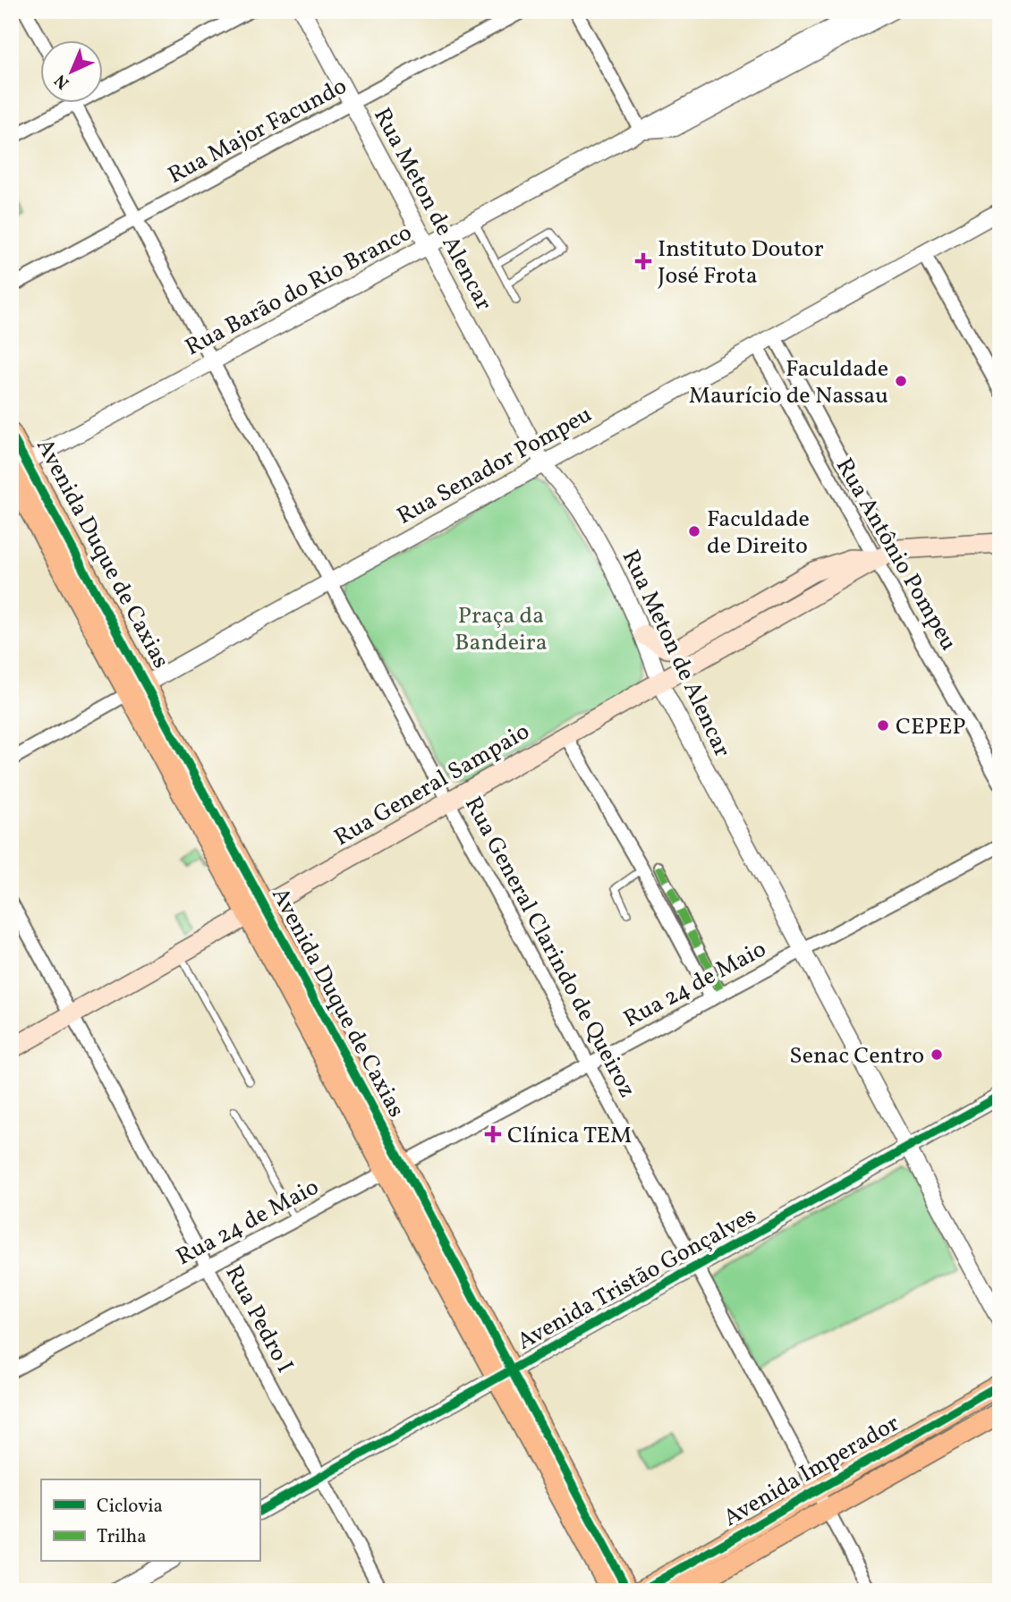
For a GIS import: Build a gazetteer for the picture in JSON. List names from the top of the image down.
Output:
{
  "streets": {
    "main road": ["Avenida Duque de Caxias", "Rua General Sampaio", "Avenida Imperador"],
    "street": [
      "Rua Major Facundo",
      "Rua Meton de Alencar",
      "Rua Barão do Rio Branco",
      "Rua Senador Pompeu",
      "Rua Antônio Pompeu",
      "Rua General Clarindo de Queiroz",
      "Rua 24 de Maio",
      "Avenida Tristão Gonçalves",
      "Rua Pedro I"
    ]
  },
  "crossings": [
    ["Rua Major Facundo", "Rua Meton de Alencar"],
    ["Rua Major Facundo", "Rua General Clarindo de Queiroz"],
    ["Rua Meton de Alencar", "Rua Barão do Rio Branco"],
    ["Rua Meton de Alencar", "Rua Senador Pompeu"],
    ["Rua Meton de Alencar", "Rua General Sampaio"],
    ["Rua Meton de Alencar", "Rua 24 de Maio"],
    ["Rua Meton de Alencar", "Avenida Tristão Gonçalves"],
    ["Rua Barão do Rio Branco", "Avenida Duque de Caxias"],
    ["Rua Barão do Rio Branco", "Rua General Clarindo de Queiroz"],
    ["Rua Senador Pompeu", "Avenida Duque de Caxias"],
    ["Rua Senador Pompeu", "Rua Antônio Pompeu"],
    ["Rua Senador Pompeu", "Rua General Clarindo de Queiroz"],
    ["Avenida Duque de Caxias", "Rua General Sampaio"],
    ["Avenida Duque de Caxias", "Rua 24 de Maio"],
    ["Avenida Duque de Caxias", "Avenida Tristão Gonçalves"],
    ["Rua Antônio Pompeu", "Rua General Sampaio"],
    ["Rua General Sampaio", "Rua General Clarindo de Queiroz"],
    ["Rua General Sampaio", "Rua Pedro I"],
    ["Rua General Clarindo de Queiroz", "Rua 24 de Maio"],
    ["Rua General Clarindo de Queiroz", "Avenida Tristão Gonçalves"],
    ["Rua General Clarindo de Queiroz", "Avenida Imperador"],
    ["Rua 24 de Maio", "Rua Pedro I"],
    ["Avenida Tristão Gonçalves", "Rua Pedro I"]
  ],
  "parks": ["Praça da Bandeira"],
  "places": {
    "health": ["Instituto Doutor José Frota", "Clínica TEM"],
    "other": [
      "Faculdade Maurício de Nassau",
      "Faculdade de Direito",
      "CEPEP",
      "Senac Centro"
    ]
  },
  "legend": ["Ciclovia", "Trilha"],
  "north": "bottom left"
}
